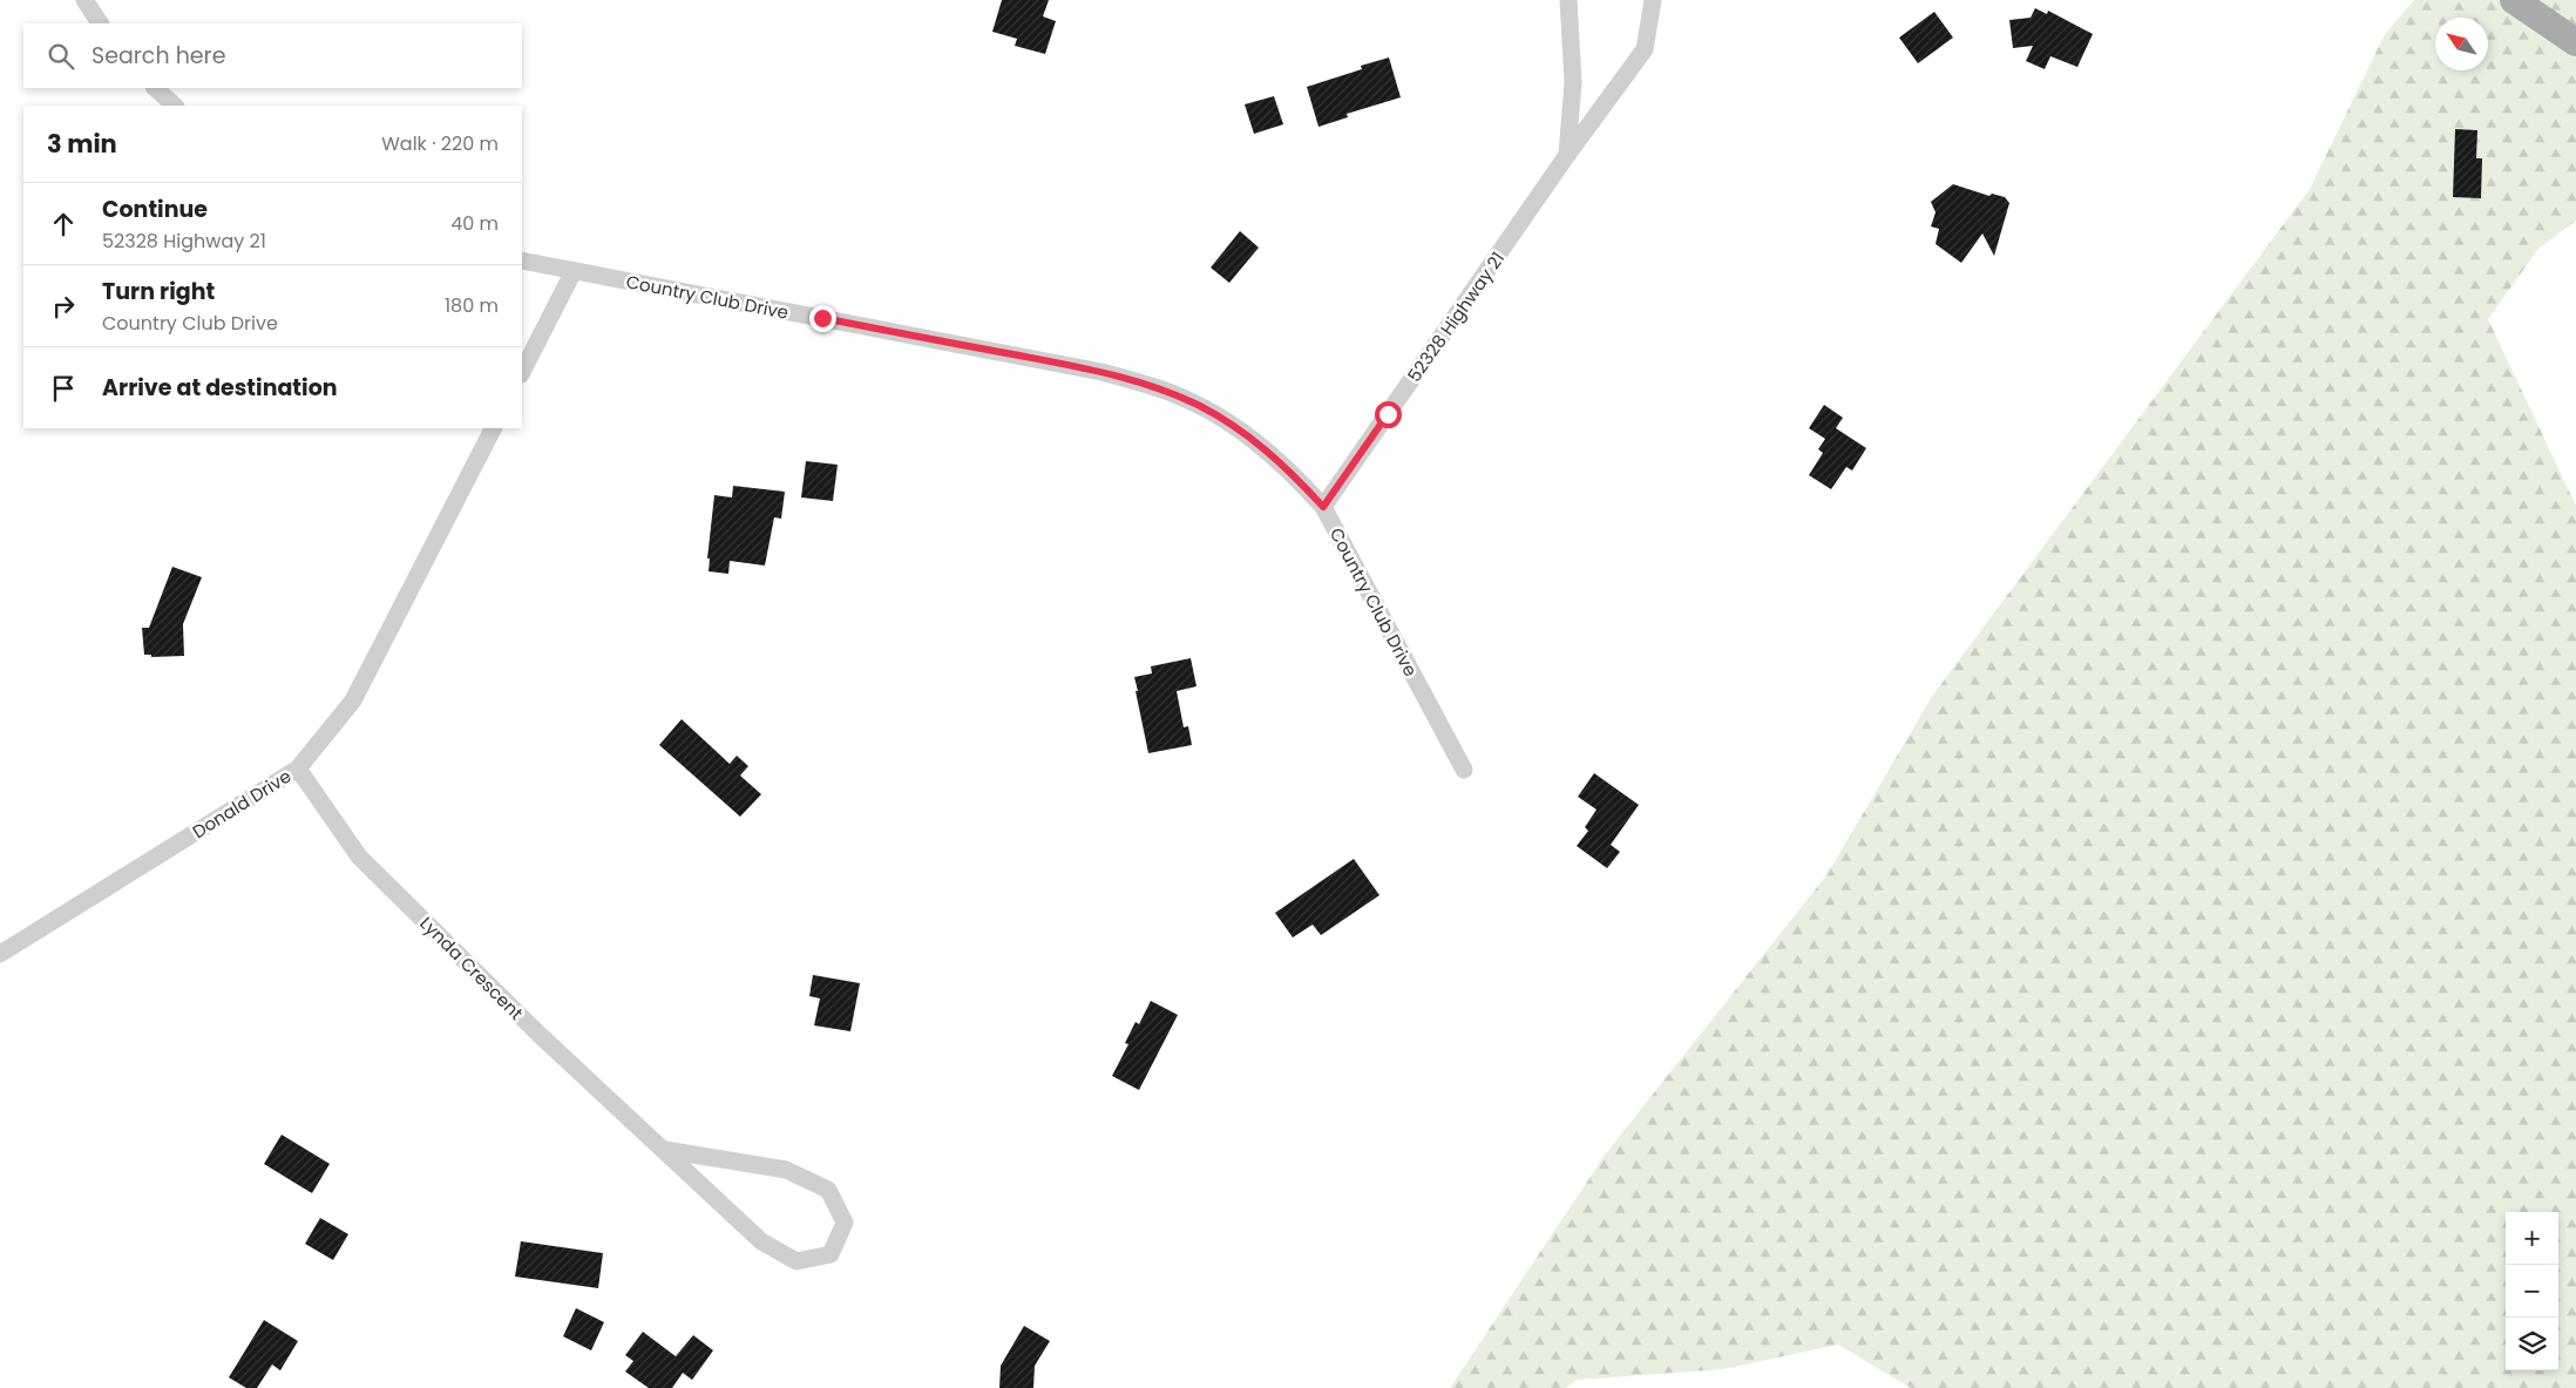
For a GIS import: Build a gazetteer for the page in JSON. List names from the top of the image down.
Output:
{
  "streets": {
    "street": [
      "Country Club Drive",
      "52328 Highway 21",
      "Donald Drive",
      "Lynda Crescent"
    ]
  },
  "crossings": [
    ["Country Club Drive", "52328 Highway 21"],
    ["Donald Drive", "Lynda Crescent"]
  ],
  "north": "top left",
  "page": {
    "search": "Search here",
    "heading": ["3 min", "Walk · 220 m"],
    "list": [
      ["Continue", "52328 Highway 21", "40 m"],
      ["Turn right", "Country Club Drive", "180 m"],
      "Arrive at destination"
    ],
    "map_buttons": ["+", "−"]
  }
}
